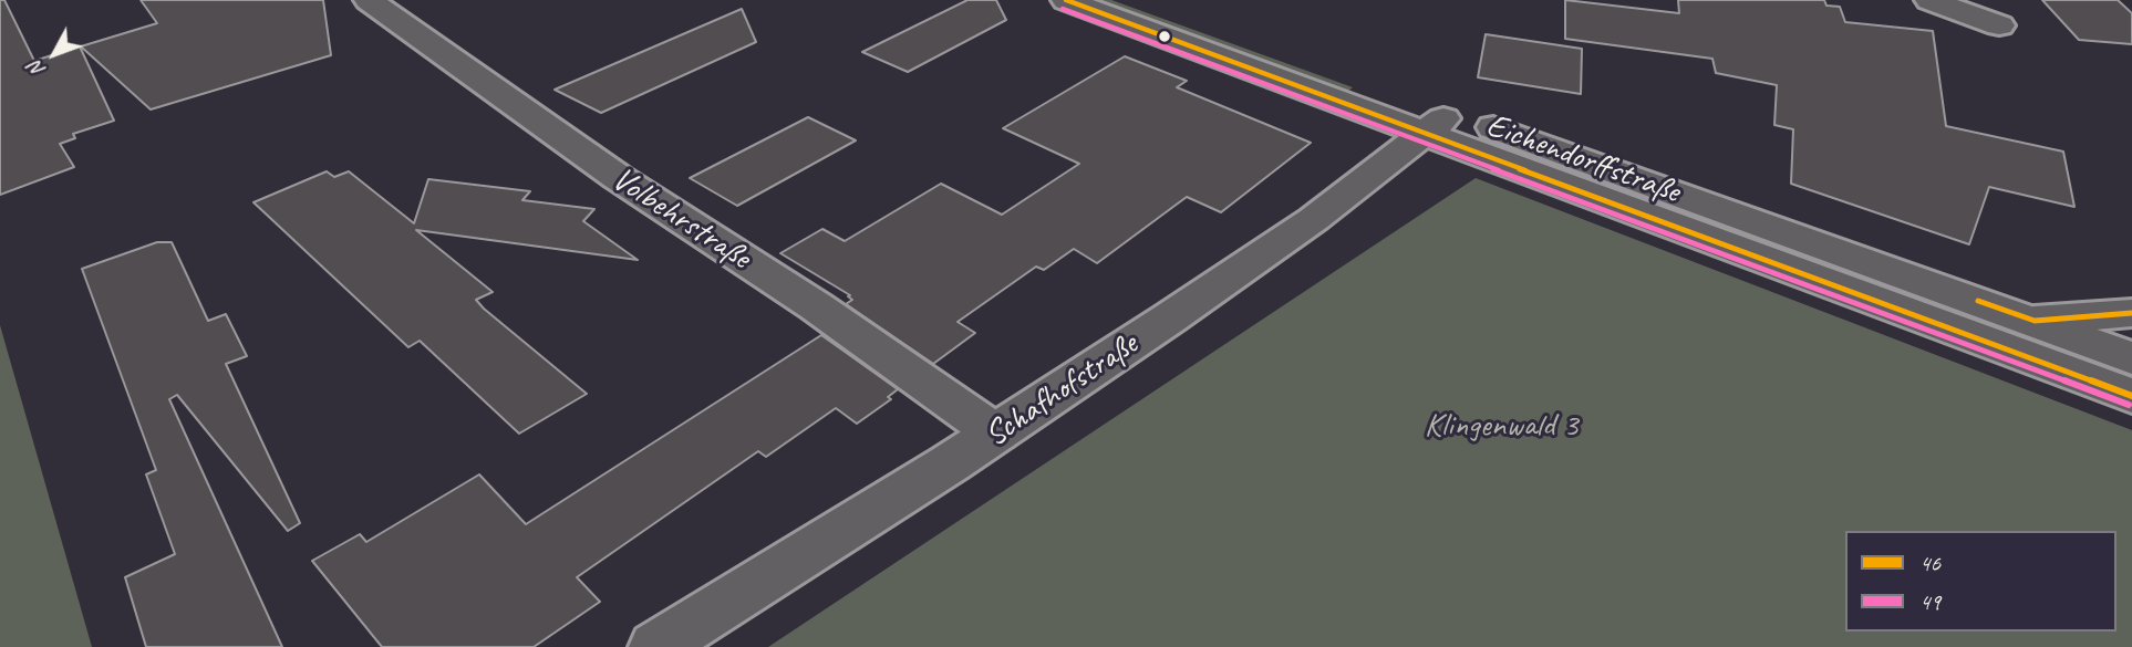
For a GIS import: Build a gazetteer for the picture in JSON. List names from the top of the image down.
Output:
{
  "streets": {
    "street": ["Eichendorffstraße", "Volbehrstraße", "Schafhofstraße"]
  },
  "crossings": [
    ["Eichendorffstraße", "Schafhofstraße"],
    ["Volbehrstraße", "Schafhofstraße"]
  ],
  "parks": ["Klingenwald 3"],
  "lines": ["transit line 46", "transit line 49"],
  "legend": ["46", "49"],
  "north": "bottom left"
}
